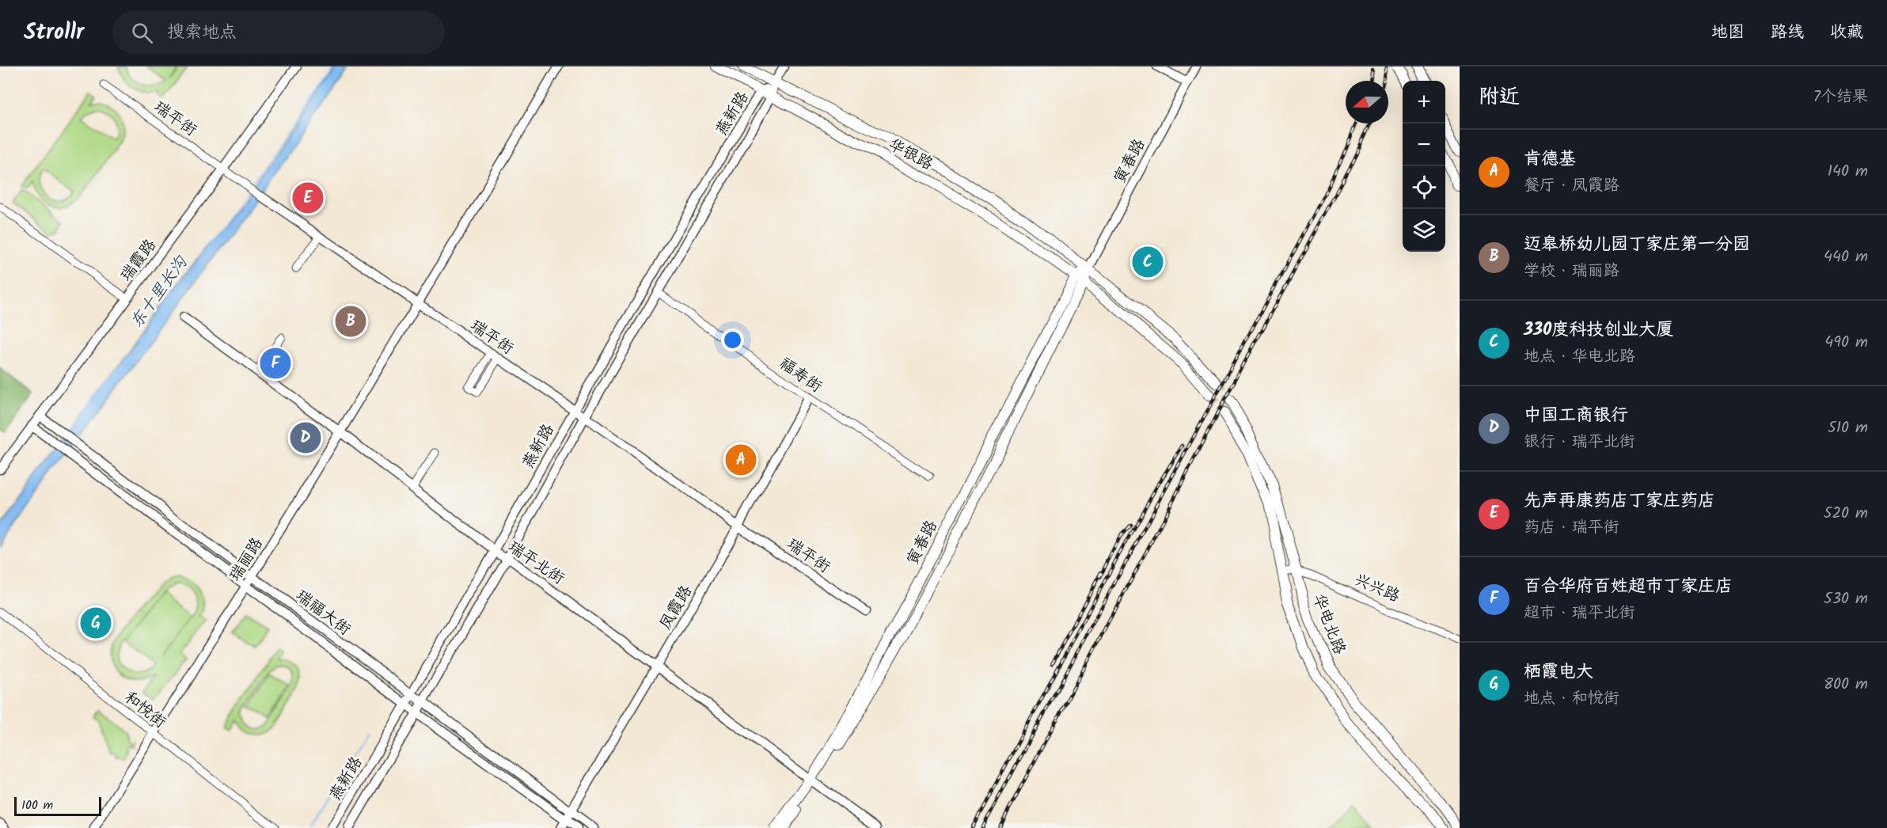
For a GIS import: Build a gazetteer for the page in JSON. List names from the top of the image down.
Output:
{
  "streets": {
    "main road": ["华银路", "寅春路", "华电北路"],
    "street": [
      "燕新路",
      "瑞平街",
      "瑞霞路",
      "福寿街",
      "瑞丽路",
      "瑞平北街",
      "兴兴路",
      "凤霞路",
      "瑞福大街",
      "和悦街"
    ]
  },
  "crossings": [
    ["燕新路", "瑞平街"],
    ["燕新路", "华银路"],
    ["燕新路", "福寿街"],
    ["燕新路", "瑞平北街"],
    ["燕新路", "瑞福大街"],
    ["瑞平街", "瑞霞路"],
    ["瑞平街", "瑞丽路"],
    ["瑞平街", "凤霞路"],
    ["华银路", "寅春路"],
    ["寅春路", "瑞平北街"],
    ["瑞霞路", "瑞福大街"],
    ["福寿街", "凤霞路"],
    ["瑞丽路", "瑞平北街"],
    ["瑞丽路", "瑞福大街"],
    ["瑞丽路", "和悦街"],
    ["瑞平北街", "凤霞路"],
    ["兴兴路", "华电北路"],
    ["凤霞路", "瑞福大街"]
  ],
  "water": ["东十里长沟"],
  "scale_bar": "100 m",
  "north": "left",
  "page": {
    "header": "Strollr",
    "search": "搜索地点",
    "nav": ["地图", "路线", "收藏"],
    "heading": ["附近", "7个结果"],
    "map_buttons": ["+", "−"],
    "list": [
      {
        "mark": "A",
        "name": "肯德基",
        "note": "餐厅 · 凤霞路",
        "value": "140 m"
      },
      {
        "mark": "B",
        "name": "迈皋桥幼儿园丁家庄第一分园",
        "note": "学校 · 瑞丽路",
        "value": "440 m"
      },
      {
        "mark": "C",
        "name": "330度科技创业大厦",
        "note": "地点 · 华电北路",
        "value": "490 m"
      },
      {
        "mark": "D",
        "name": "中国工商银行",
        "note": "银行 · 瑞平北街",
        "value": "510 m"
      },
      {
        "mark": "E",
        "name": "先声再康药店丁家庄药店",
        "note": "药店 · 瑞平街",
        "value": "520 m"
      },
      {
        "mark": "F",
        "name": "百合华府百姓超市丁家庄店",
        "note": "超市 · 瑞平北街",
        "value": "530 m"
      },
      {
        "mark": "G",
        "name": "栖霞电大",
        "note": "地点 · 和悦街",
        "value": "800 m"
      }
    ],
    "pins": [
      "E",
      "C",
      "B",
      "F",
      "D",
      "A",
      "G"
    ],
    "scale": "100 m"
  }
}
